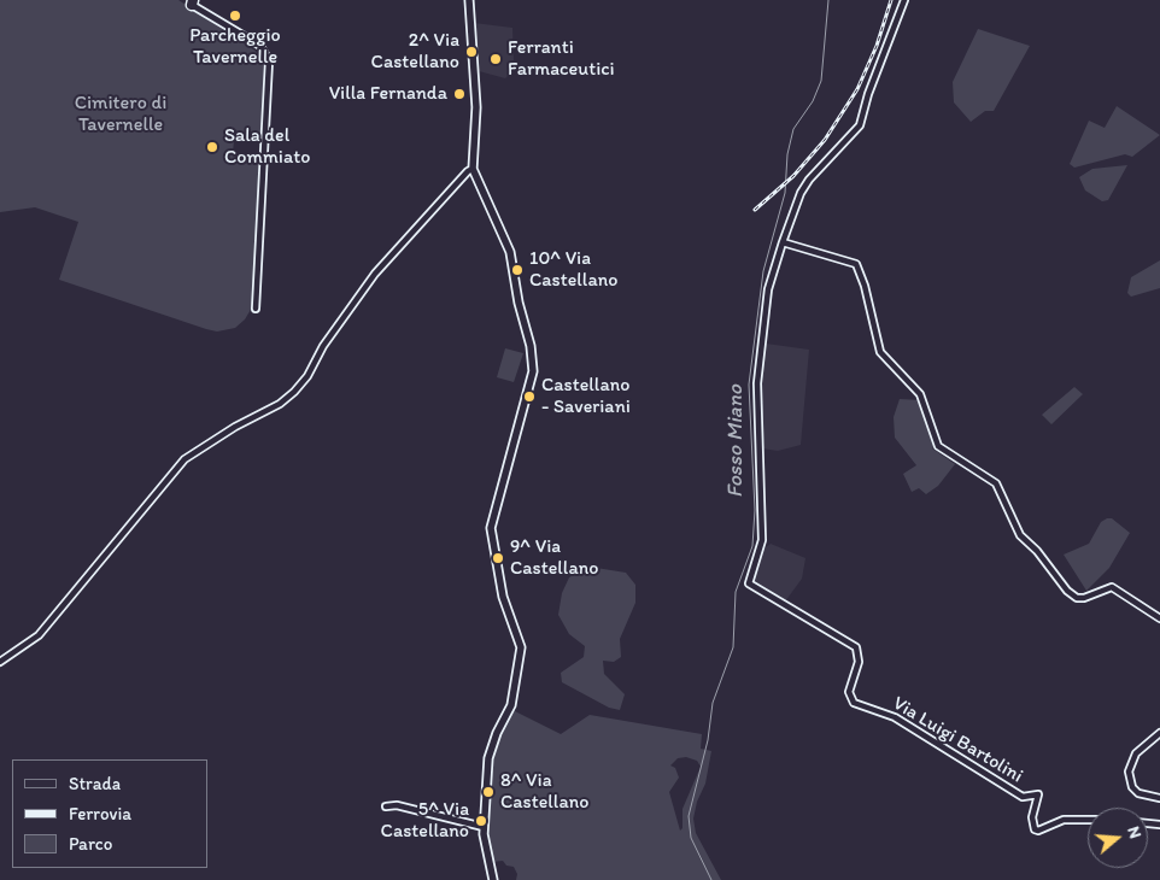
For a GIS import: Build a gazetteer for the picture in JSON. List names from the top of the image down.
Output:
{
  "streets": {
    "street": ["Via Luigi Bartolini"]
  },
  "water": ["Fosso Miano"],
  "parks": ["Cimitero di Tavernelle"],
  "places": [
    "Parcheggio Tavernelle",
    "2^ Via Castellano",
    "Ferranti Farmaceutici",
    "Villa Fernanda",
    "Sala del Commiato",
    "10^ Via Castellano",
    "Castellano - Saveriani",
    "9^ Via Castellano",
    "8^ Via Castellano",
    "5^ Via Castellano"
  ],
  "legend": ["Strada", "Ferrovia", "Parco"],
  "north": "right"
}
